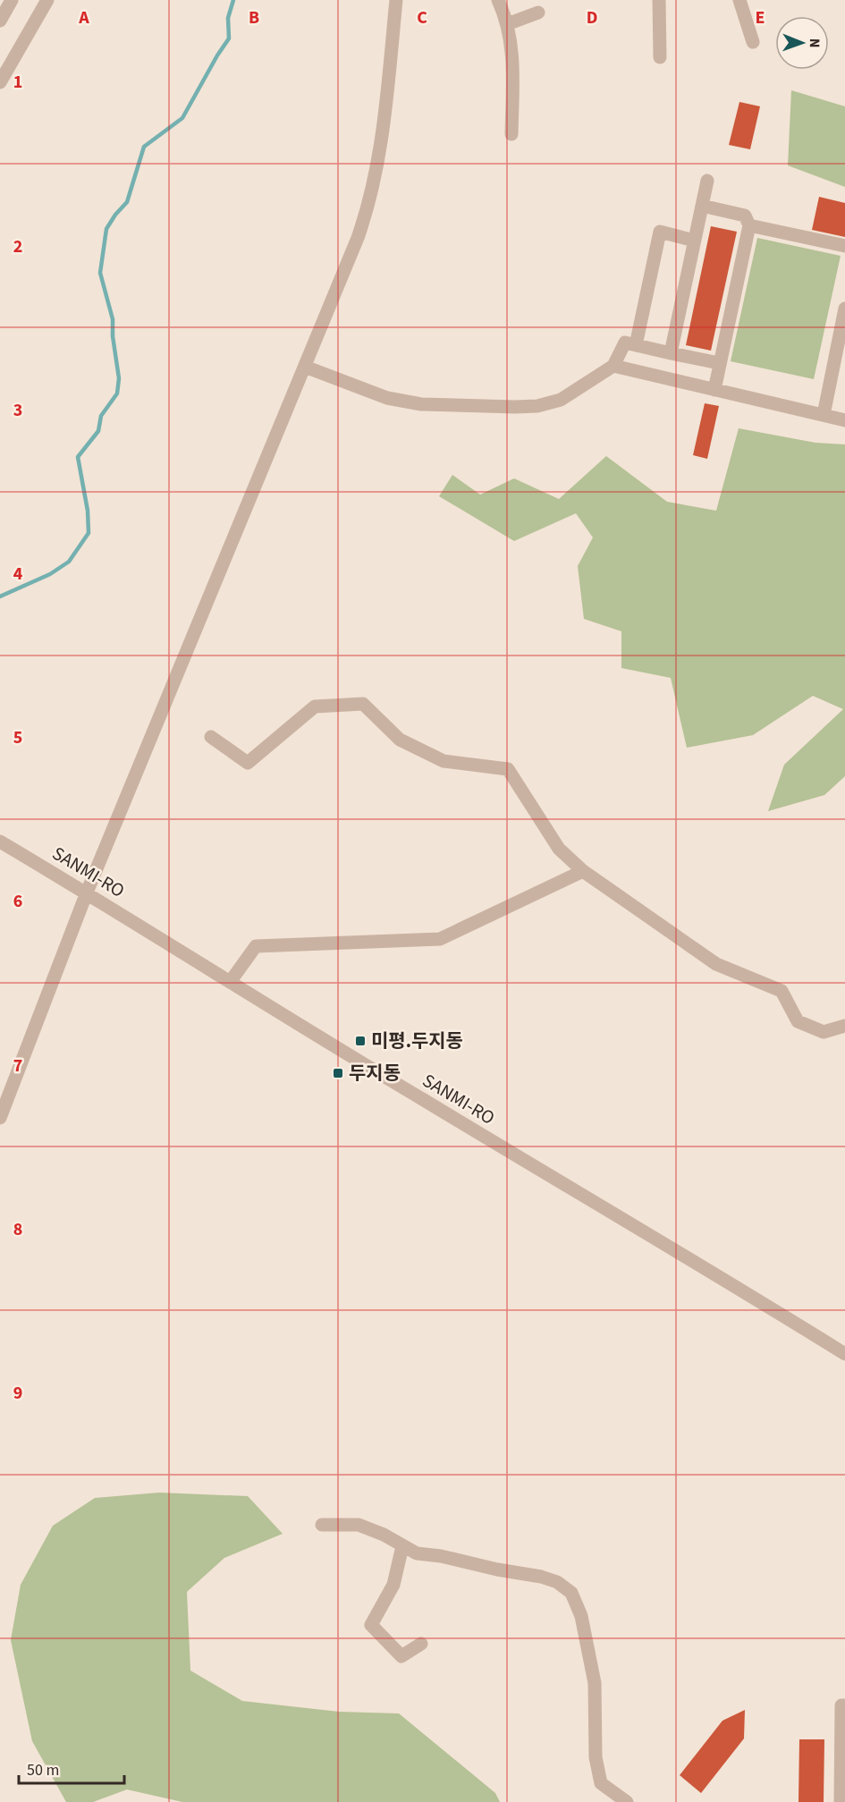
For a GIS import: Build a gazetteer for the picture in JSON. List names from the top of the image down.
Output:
{
  "streets": {
    "street": ["SANMI-RO"]
  },
  "places": {
    "transit": ["미평.두지동", "두지동"]
  },
  "scale_bar": "50 m",
  "north": "right",
  "grid": {
    "columns": [
      "A",
      "B",
      "C",
      "D",
      "E"
    ],
    "rows": [
      "1",
      "2",
      "3",
      "4",
      "5",
      "6",
      "7",
      "8",
      "9"
    ]
  }
}
